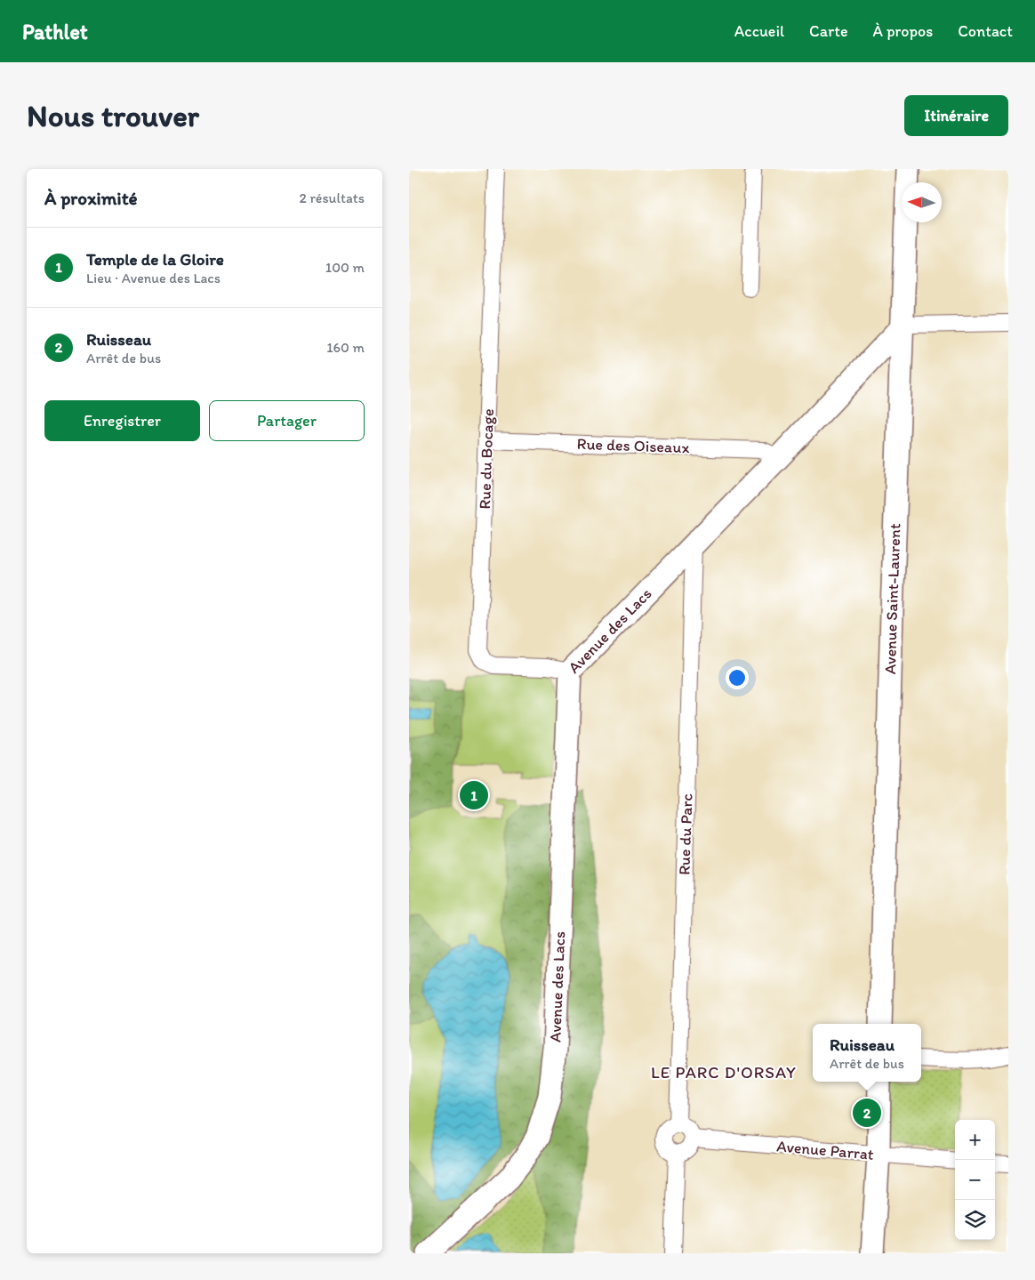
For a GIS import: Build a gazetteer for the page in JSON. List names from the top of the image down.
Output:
{
  "streets": {
    "street": [
      "Rue des Oiseaux",
      "Rue du Bocage",
      "Avenue Saint-Laurent",
      "Avenue des Lacs",
      "Rue du Parc",
      "Avenue Parrat"
    ]
  },
  "crossings": [
    ["Rue des Oiseaux", "Rue du Bocage"],
    ["Rue des Oiseaux", "Avenue des Lacs"],
    ["Rue du Bocage", "Avenue des Lacs"],
    ["Avenue Saint-Laurent", "Avenue des Lacs"],
    ["Avenue des Lacs", "Rue du Parc"],
    ["Rue du Parc", "Avenue Parrat"]
  ],
  "districts": ["LE PARC D'ORSAY"],
  "north": "left",
  "page": {
    "header": "Pathlet",
    "nav": [
      "Accueil",
      "Carte",
      "À propos",
      "Contact"
    ],
    "buttons": [
      "Itinéraire",
      ["Enregistrer", "Partager"]
    ],
    "title": "Nous trouver",
    "heading": ["À proximité", "2 résultats"],
    "list": [
      {
        "mark": "1",
        "name": "Temple de la Gloire",
        "note": "Lieu · Avenue des Lacs",
        "value": "100 m"
      },
      {
        "mark": "2",
        "name": "Ruisseau",
        "note": "Arrêt de bus",
        "value": "160 m"
      }
    ],
    "pins": ["1", "2"],
    "popup": ["Ruisseau", "Arrêt de bus"],
    "map_buttons": ["+", "−"]
  }
}
